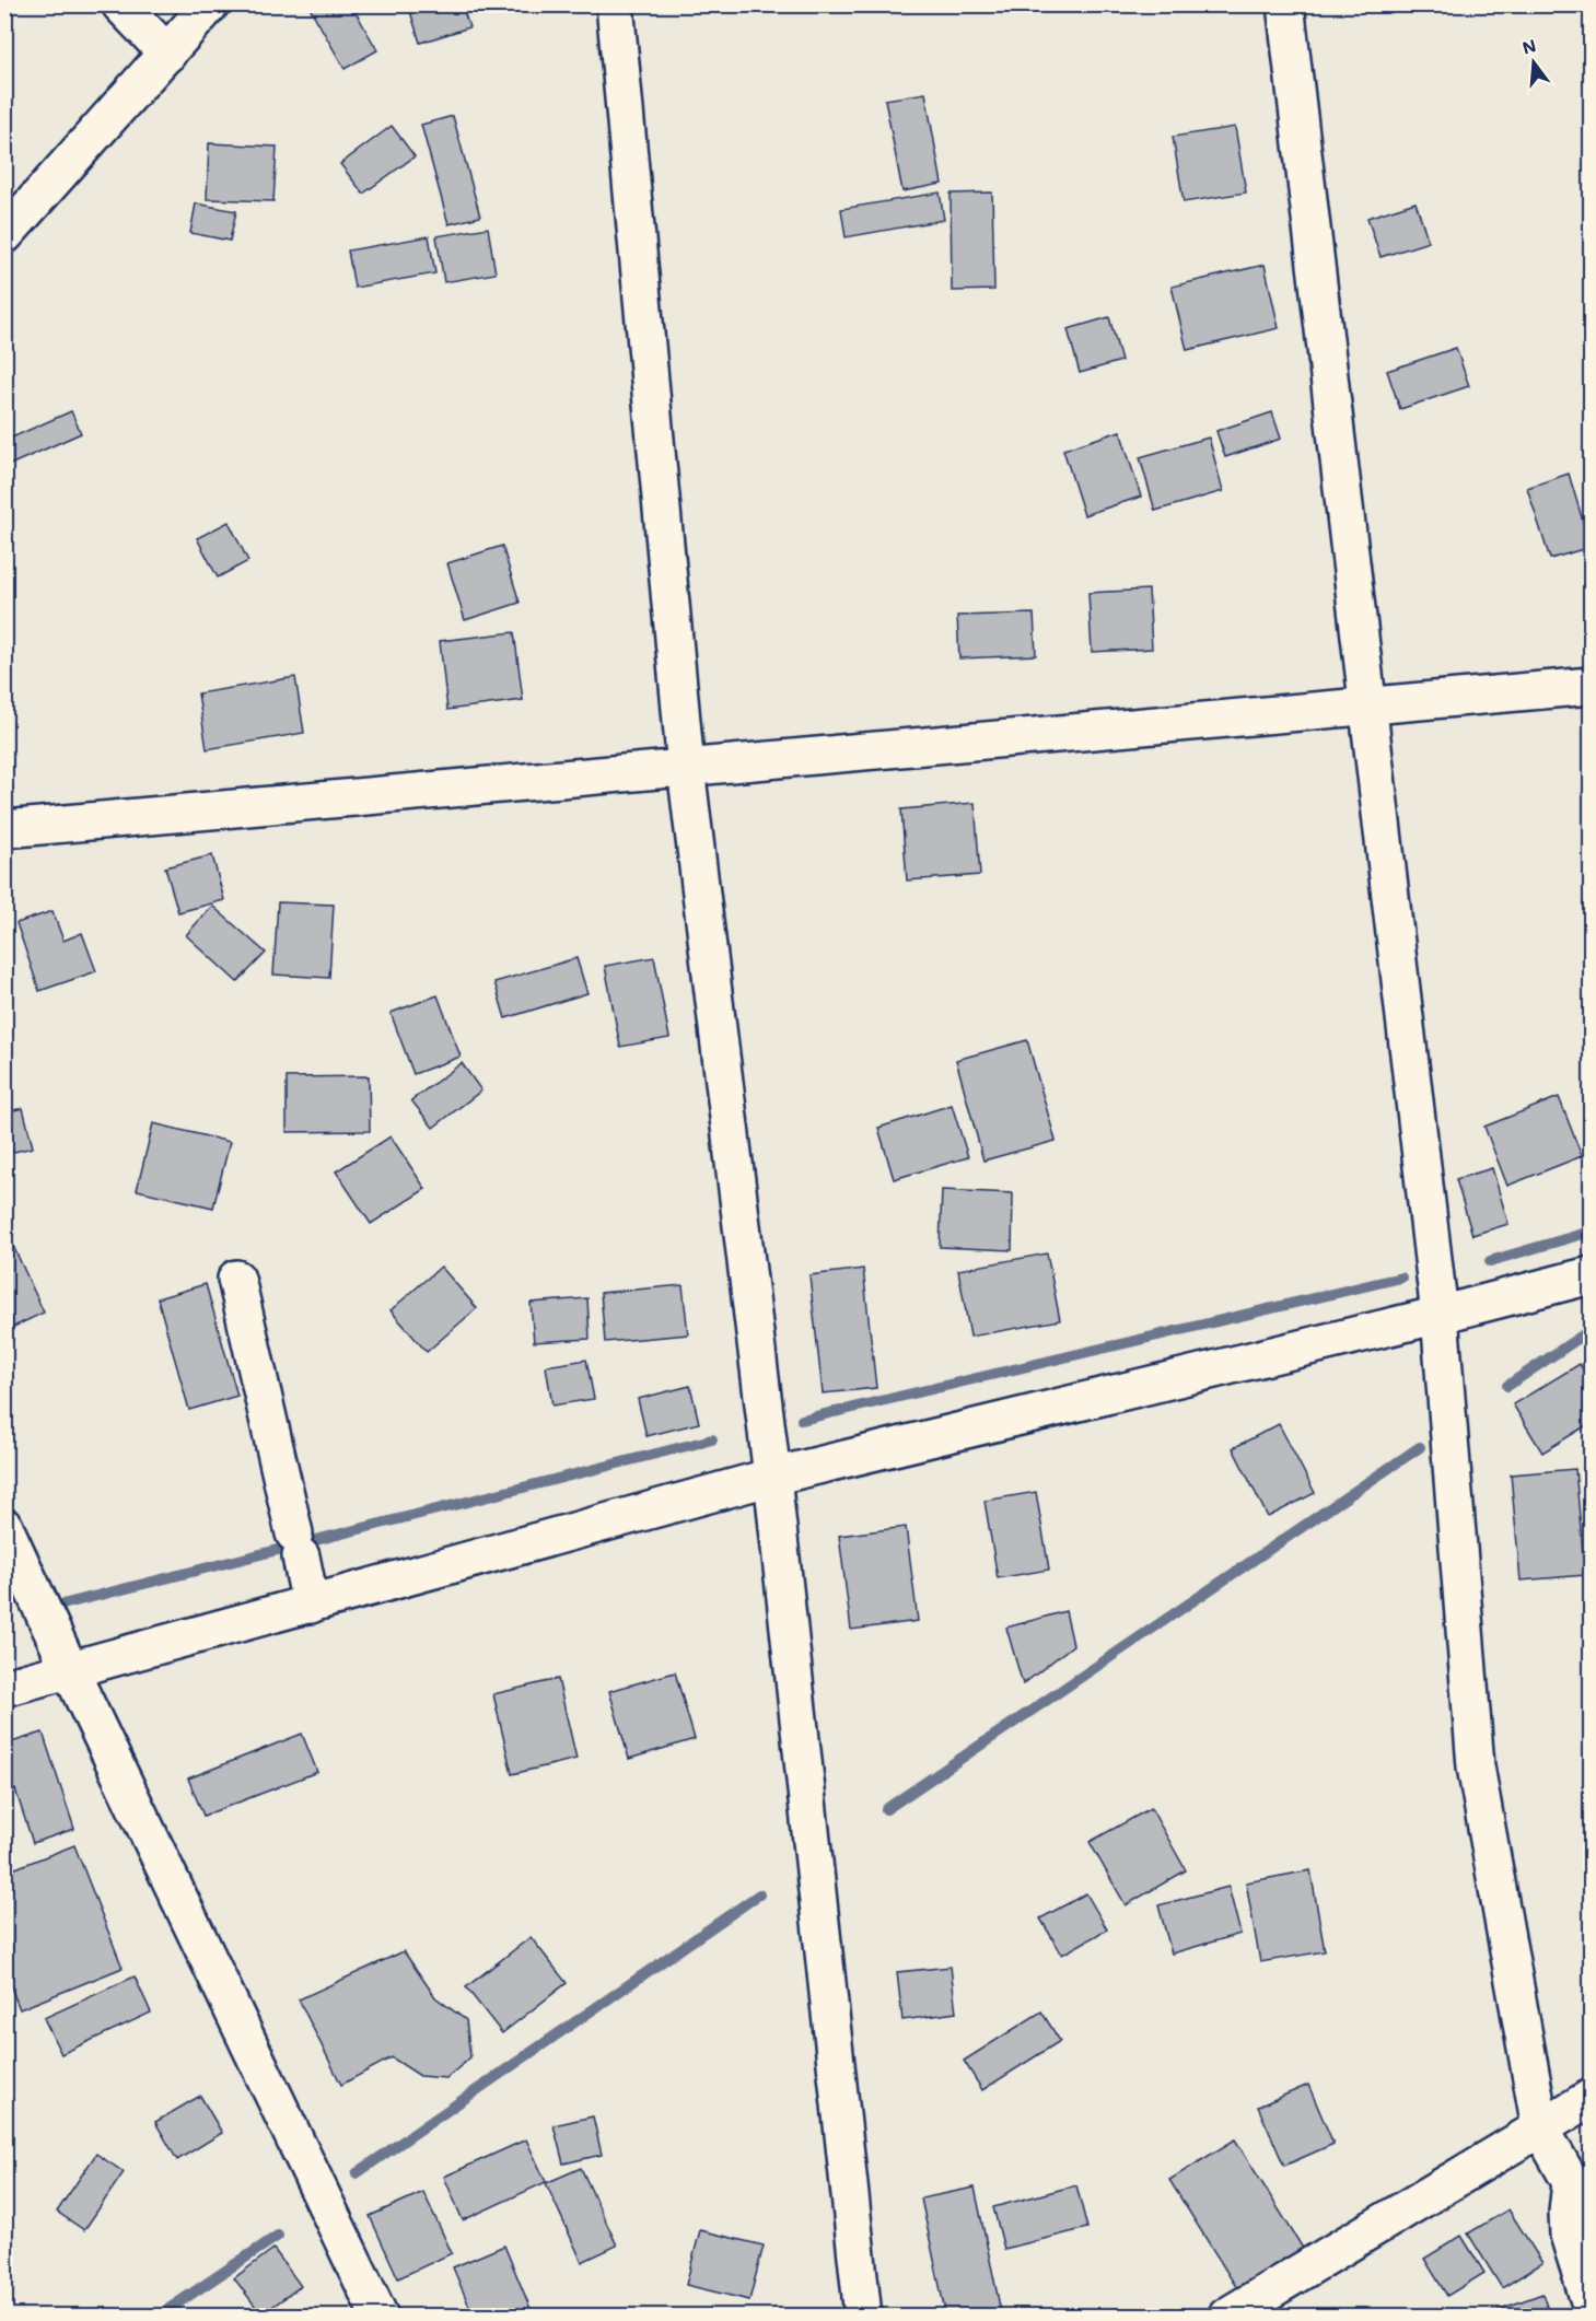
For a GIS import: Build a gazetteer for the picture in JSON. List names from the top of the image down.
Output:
{
  "north": "top"
}
